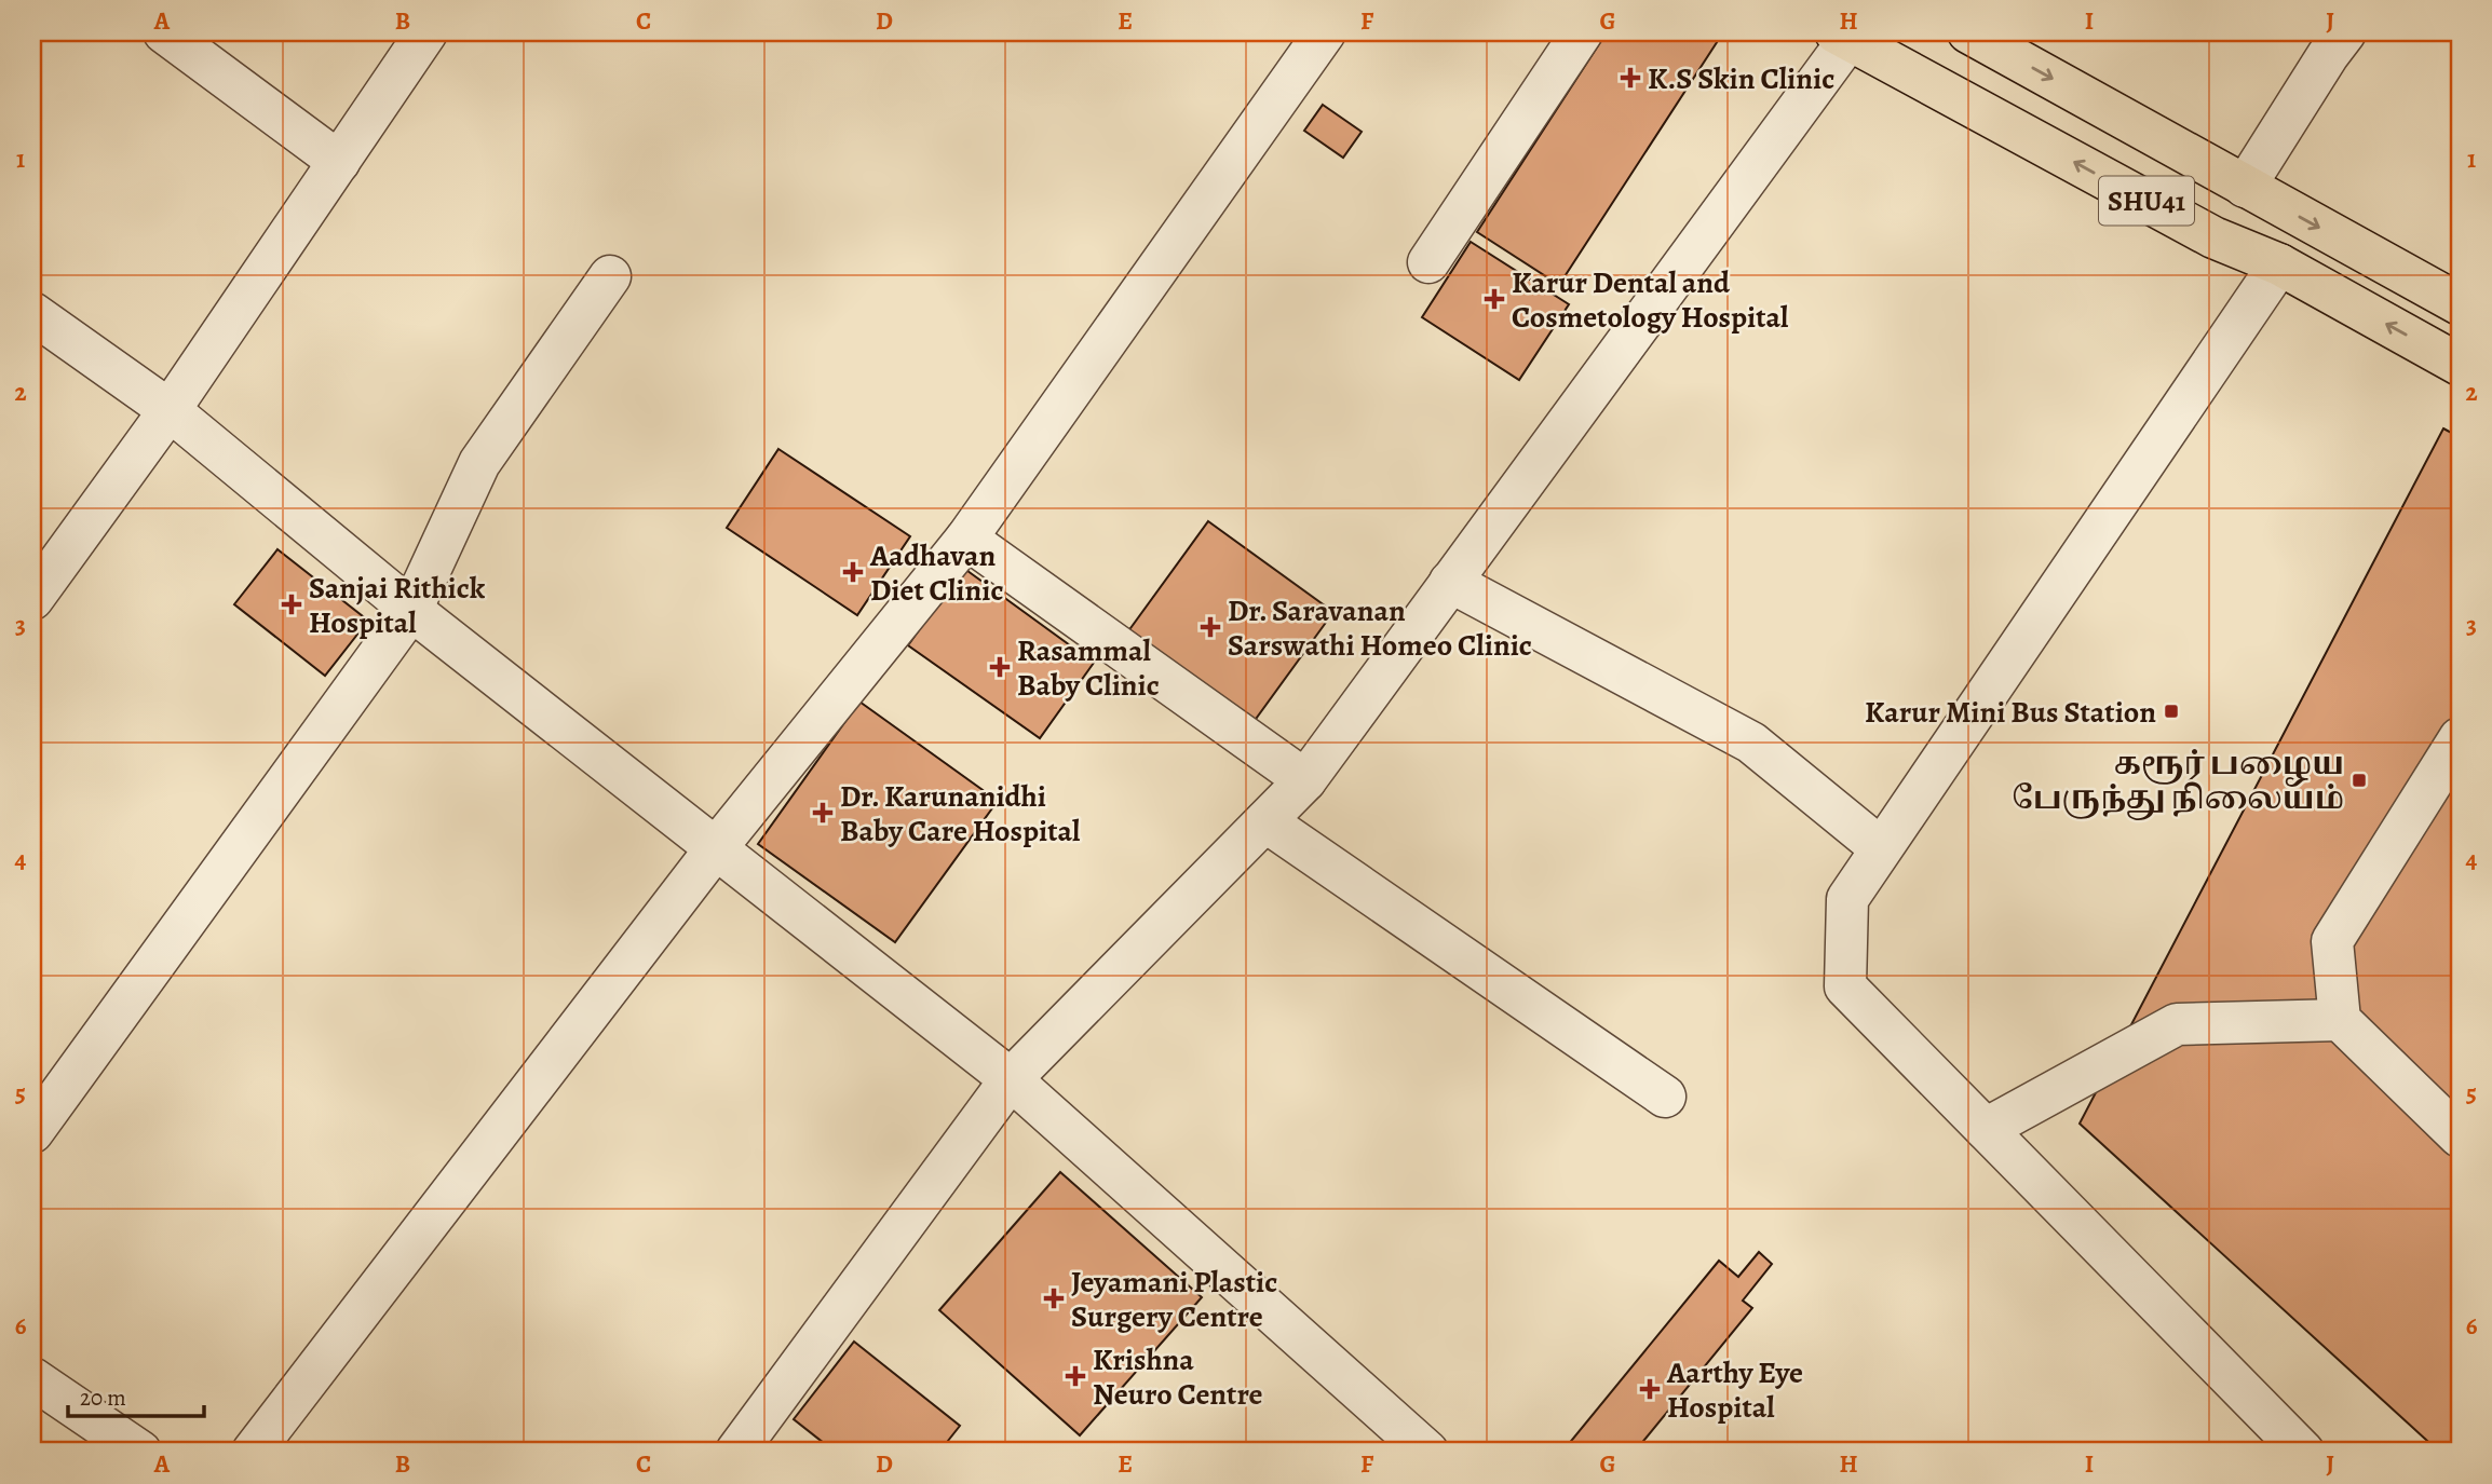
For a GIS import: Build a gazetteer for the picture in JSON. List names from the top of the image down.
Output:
{
  "streets": {
    "main road": ["SHU41"]
  },
  "places": {
    "health": [
      "K.S Skin Clinic",
      "Karur Dental and Cosmetology Hospital",
      "Aadhavan Diet Clinic",
      "Sanjai Rithick Hospital",
      "Dr. Saravanan Sarswathi Homeo Clinic",
      "Rasammal Baby Clinic",
      "Dr. Karunanidhi Baby Care Hospital",
      "Jeyamani Plastic Surgery Centre",
      "Krishna Neuro Centre",
      "Aarthy Eye Hospital"
    ],
    "transit": ["Karur Mini Bus Station", "கரூர் பழைய பேருந்து நிலையம்"]
  },
  "scale_bar": "20 m",
  "grid": {
    "columns": [
      "A",
      "B",
      "C",
      "D",
      "E",
      "F",
      "G",
      "H",
      "I",
      "J"
    ],
    "rows": [
      "1",
      "2",
      "3",
      "4",
      "5",
      "6"
    ]
  }
}
